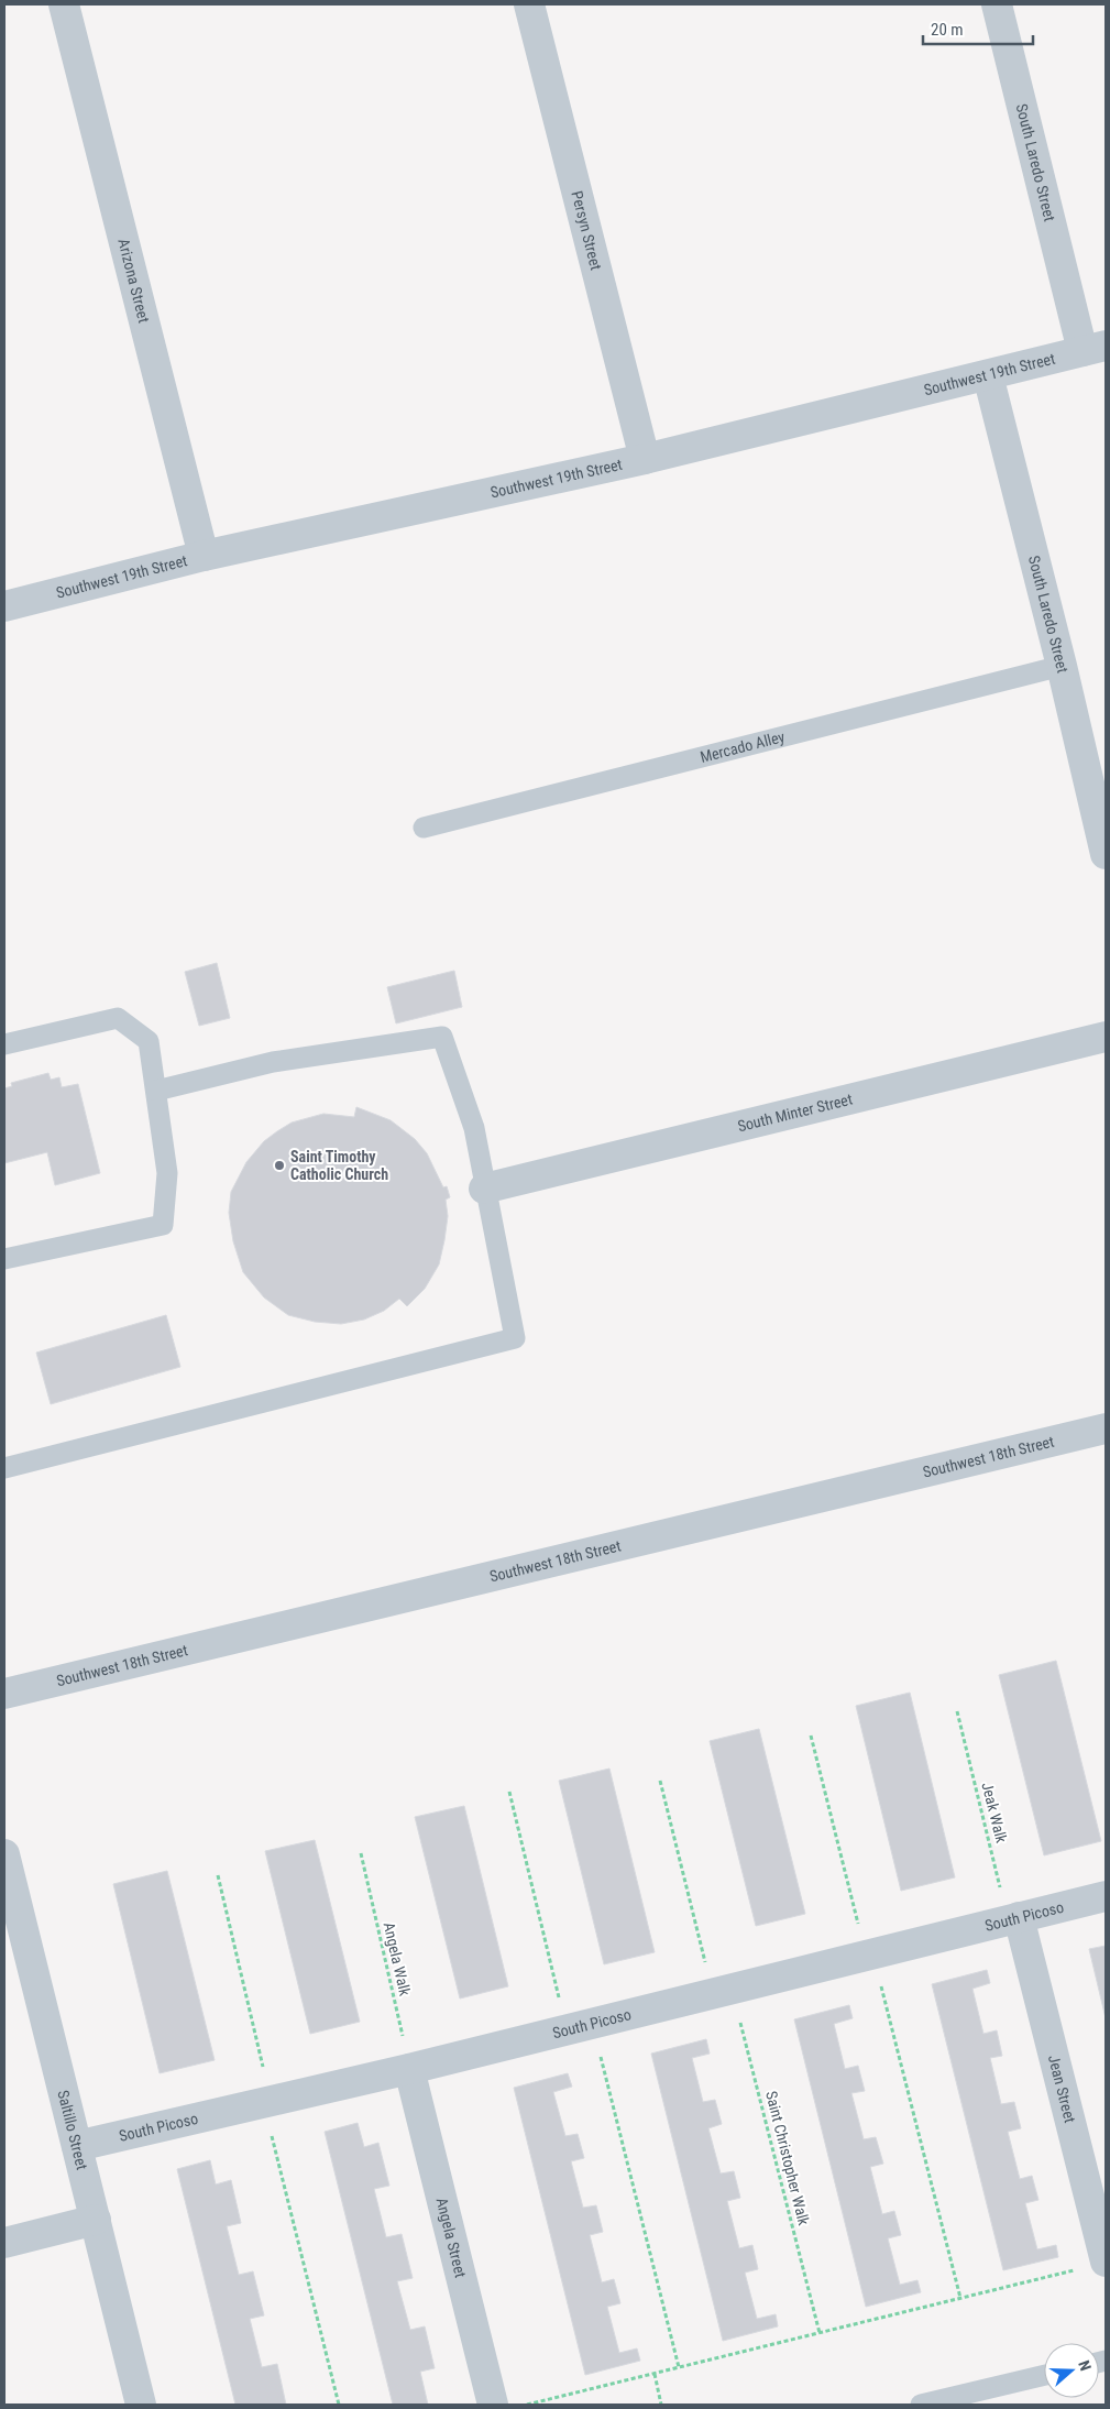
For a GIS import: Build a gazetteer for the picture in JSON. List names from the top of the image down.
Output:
{
  "streets": {
    "street": [
      "South Laredo Street",
      "Persyn Street",
      "Arizona Street",
      "Southwest 19th Street",
      "South Minter Street",
      "Southwest 18th Street",
      "South Picoso",
      "Jean Street",
      "Saltillo Street",
      "Angela Street"
    ],
    "lane": ["Mercado Alley"],
    "path": ["Jeak Walk", "Angela Walk", "Saint Christopher Walk"]
  },
  "crossings": [
    ["South Laredo Street", "Southwest 19th Street"],
    ["South Laredo Street", "Mercado Alley"],
    ["Persyn Street", "Southwest 19th Street"],
    ["Arizona Street", "Southwest 19th Street"],
    ["Jeak Walk", "South Picoso"],
    ["Jeak Walk", "Jean Street"],
    ["South Picoso", "Angela Walk"],
    ["South Picoso", "Jean Street"],
    ["South Picoso", "Saltillo Street"],
    ["South Picoso", "Saint Christopher Walk"],
    ["South Picoso", "Angela Street"],
    ["Angela Walk", "Angela Street"]
  ],
  "places": ["Saint Timothy Catholic Church"],
  "scale_bar": "20 m",
  "north": "right"
}
